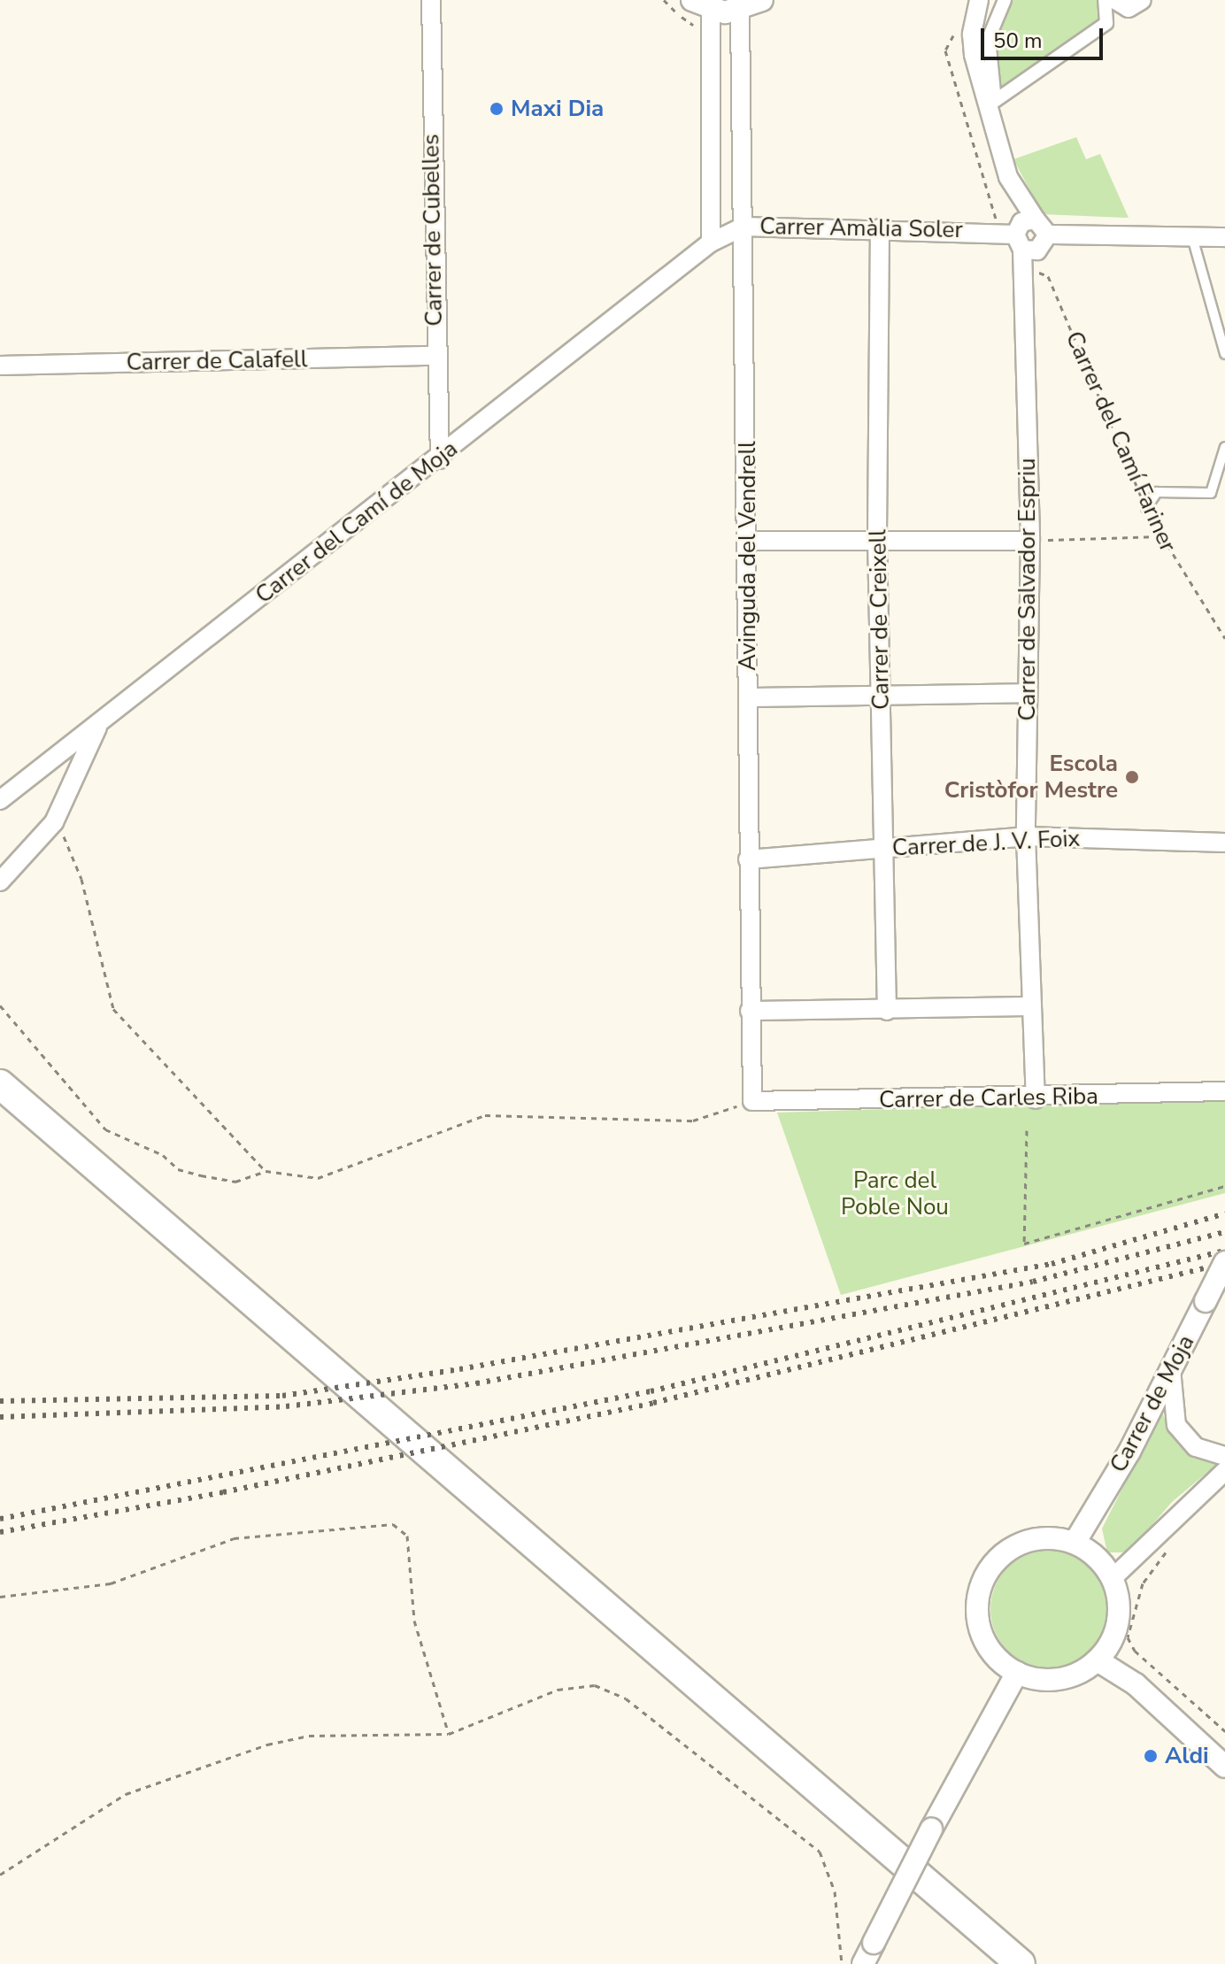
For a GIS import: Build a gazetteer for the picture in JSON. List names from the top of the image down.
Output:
{
  "streets": {
    "street": [
      "Carrer Amàlia Soler",
      "Carrer de Cubelles",
      "Carrer de Calafell",
      "Carrer del Camí de Moja",
      "Avinguda del Vendrell",
      "Carrer de Salvador Espriu",
      "Carrer de Creixell",
      "Carrer de J. V. Foix",
      "Carrer de Carles Riba",
      "Carrer de Moja"
    ],
    "path": ["Carrer del Camí Fariner"]
  },
  "crossings": [
    ["Carrer Amàlia Soler", "Carrer del Camí de Moja"],
    ["Carrer Amàlia Soler", "Avinguda del Vendrell"],
    ["Carrer Amàlia Soler", "Carrer de Salvador Espriu"],
    ["Carrer Amàlia Soler", "Carrer de Creixell"],
    ["Carrer de Cubelles", "Carrer de Calafell"],
    ["Carrer de Cubelles", "Carrer del Camí de Moja"],
    ["Avinguda del Vendrell", "Carrer de J. V. Foix"],
    ["Avinguda del Vendrell", "Carrer de Carles Riba"],
    ["Carrer de Salvador Espriu", "Carrer de J. V. Foix"],
    ["Carrer de Salvador Espriu", "Carrer de Carles Riba"],
    ["Carrer de Creixell", "Carrer de J. V. Foix"]
  ],
  "parks": ["Parc del Poble Nou"],
  "places": ["Maxi Dia", "Escola Cristòfor Mestre", "Aldi"],
  "scale_bar": "50 m"
}
